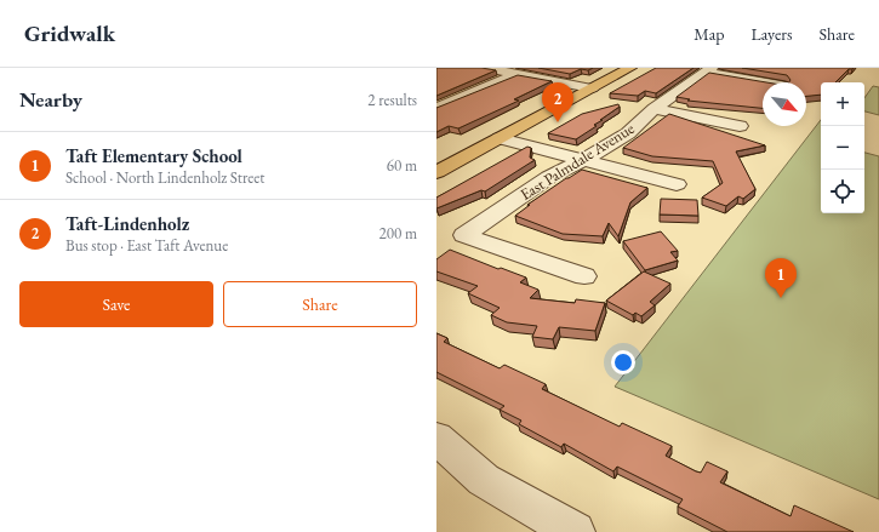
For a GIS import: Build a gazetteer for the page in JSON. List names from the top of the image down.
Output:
{
  "streets": {
    "street": ["East Palmdale Avenue"]
  },
  "north": "bottom right",
  "page": {
    "header": "Gridwalk",
    "nav": ["Map", "Layers", "Share"],
    "heading": ["Nearby", "2 results"],
    "map_buttons": ["+", "−"],
    "pins": ["2", "1"],
    "list": [
      {
        "mark": "1",
        "name": "Taft Elementary School",
        "note": "School · North Lindenholz Street",
        "value": "60 m"
      },
      {
        "mark": "2",
        "name": "Taft-Lindenholz",
        "note": "Bus stop · East Taft Avenue",
        "value": "200 m"
      }
    ],
    "buttons": ["Save", "Share"]
  }
}
